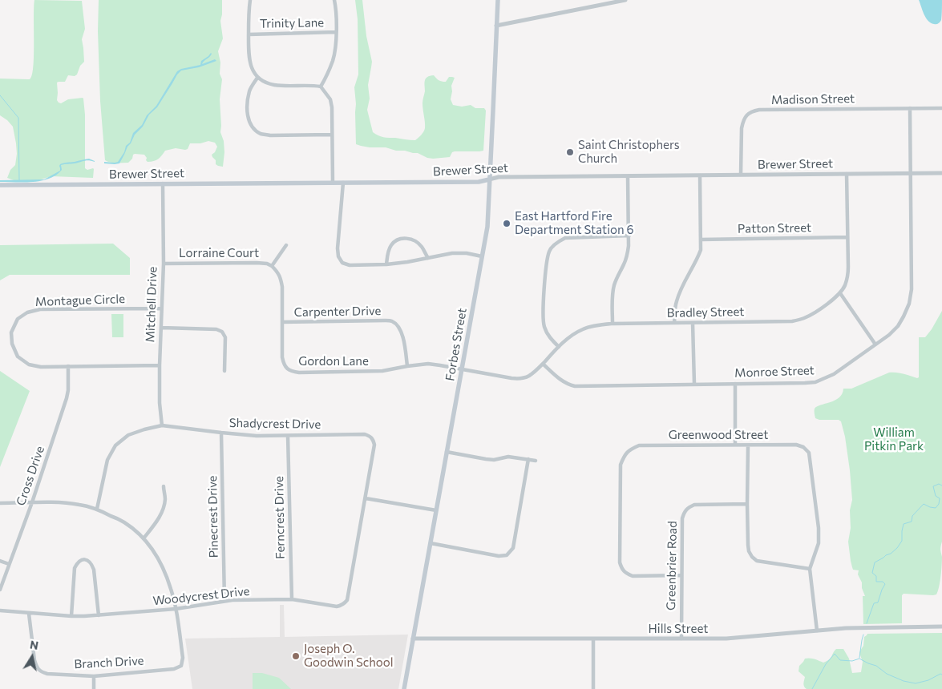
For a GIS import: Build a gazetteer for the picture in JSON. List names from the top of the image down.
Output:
{
  "streets": {
    "main road": ["Brewer Street", "Forbes Street"],
    "street": [
      "Trinity Lane",
      "Madison Street",
      "Patton Street",
      "Lorraine Court",
      "Montague Circle",
      "Mitchell Drive",
      "Carpenter Drive",
      "Bradley Street",
      "Gordon Lane",
      "Monroe Street",
      "Shadycrest Drive",
      "Greenwood Street",
      "Cross Drive",
      "Pinecrest Drive",
      "Ferncrest Drive",
      "Greenbrier Road",
      "Woodycrest Drive",
      "Hills Street",
      "Branch Drive"
    ]
  },
  "crossings": [
    ["Madison Street", "Brewer Street"],
    ["Madison Street", "Monroe Street"],
    ["Brewer Street", "Mitchell Drive"],
    ["Brewer Street", "Forbes Street"],
    ["Brewer Street", "Monroe Street"],
    ["Lorraine Court", "Mitchell Drive"],
    ["Lorraine Court", "Gordon Lane"],
    ["Montague Circle", "Mitchell Drive"],
    ["Montague Circle", "Cross Drive"],
    ["Mitchell Drive", "Shadycrest Drive"],
    ["Carpenter Drive", "Gordon Lane"],
    ["Bradley Street", "Forbes Street"],
    ["Bradley Street", "Gordon Lane"],
    ["Bradley Street", "Monroe Street"],
    ["Forbes Street", "Gordon Lane"],
    ["Forbes Street", "Hills Street"],
    ["Shadycrest Drive", "Pinecrest Drive"],
    ["Shadycrest Drive", "Ferncrest Drive"],
    ["Shadycrest Drive", "Woodycrest Drive"],
    ["Greenwood Street", "Greenbrier Road"],
    ["Greenwood Street", "Hills Street"],
    ["Pinecrest Drive", "Woodycrest Drive"],
    ["Ferncrest Drive", "Woodycrest Drive"],
    ["Greenbrier Road", "Hills Street"],
    ["Woodycrest Drive", "Branch Drive"]
  ],
  "parks": ["William Pitkin Park"],
  "places": ["Saint Christophers Church", "East Hartford Fire Department Station 6", "Joseph O. Goodwin School"],
  "north": "top"
}
